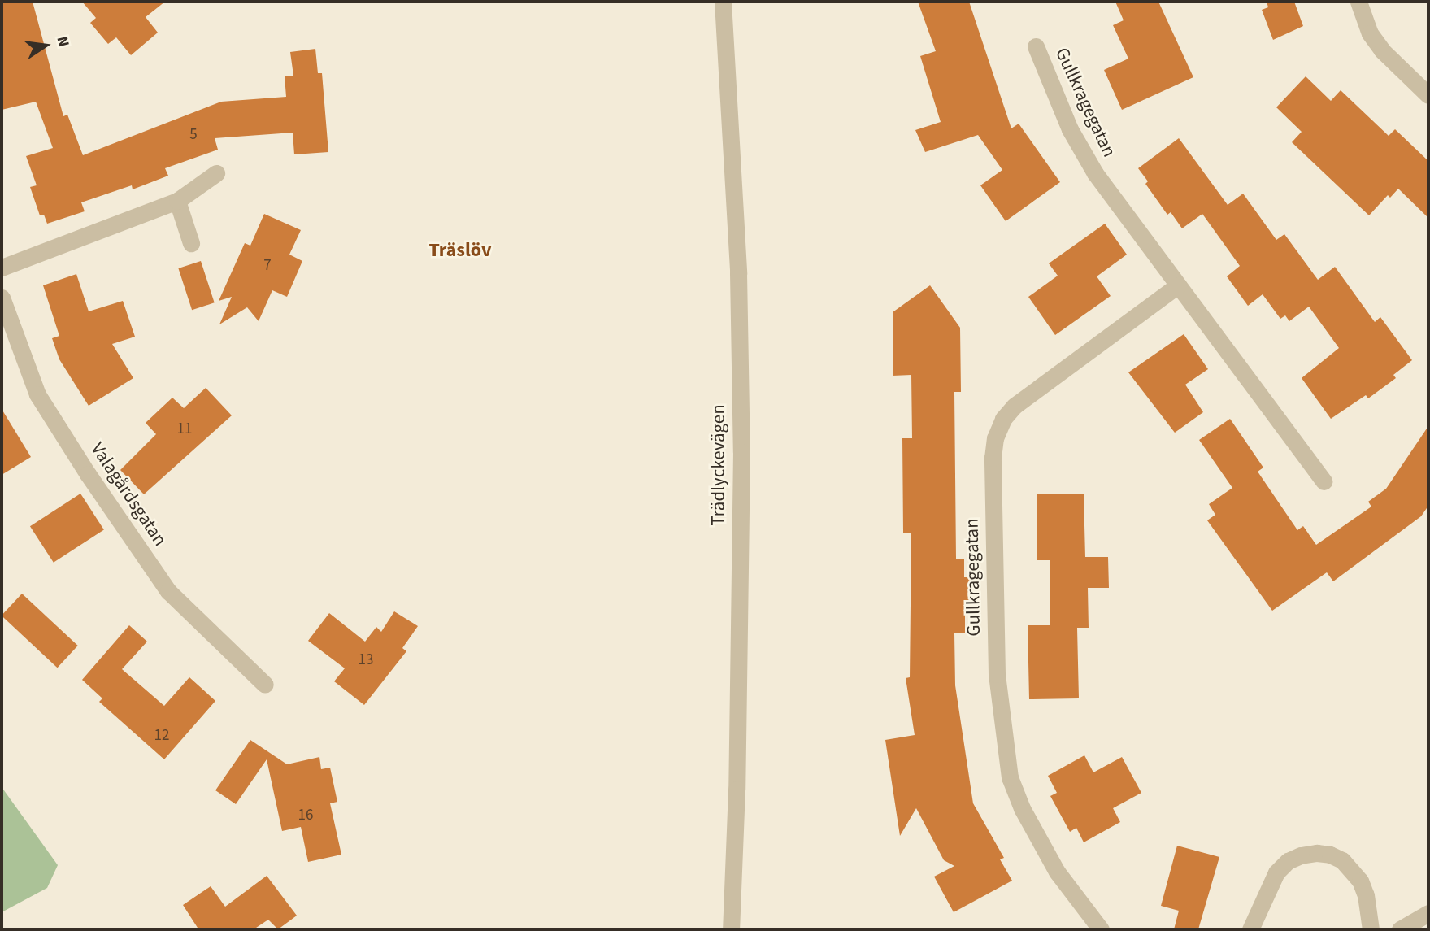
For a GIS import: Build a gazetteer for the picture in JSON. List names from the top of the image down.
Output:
{
  "streets": {
    "street": ["Gullkragegatan", "Trädlyckevägen", "Valagårdsgatan"]
  },
  "districts": ["Träslöv"],
  "house_numbers": [
    "5",
    "7",
    "11",
    "13",
    "12",
    "16"
  ],
  "north": "right"
}
